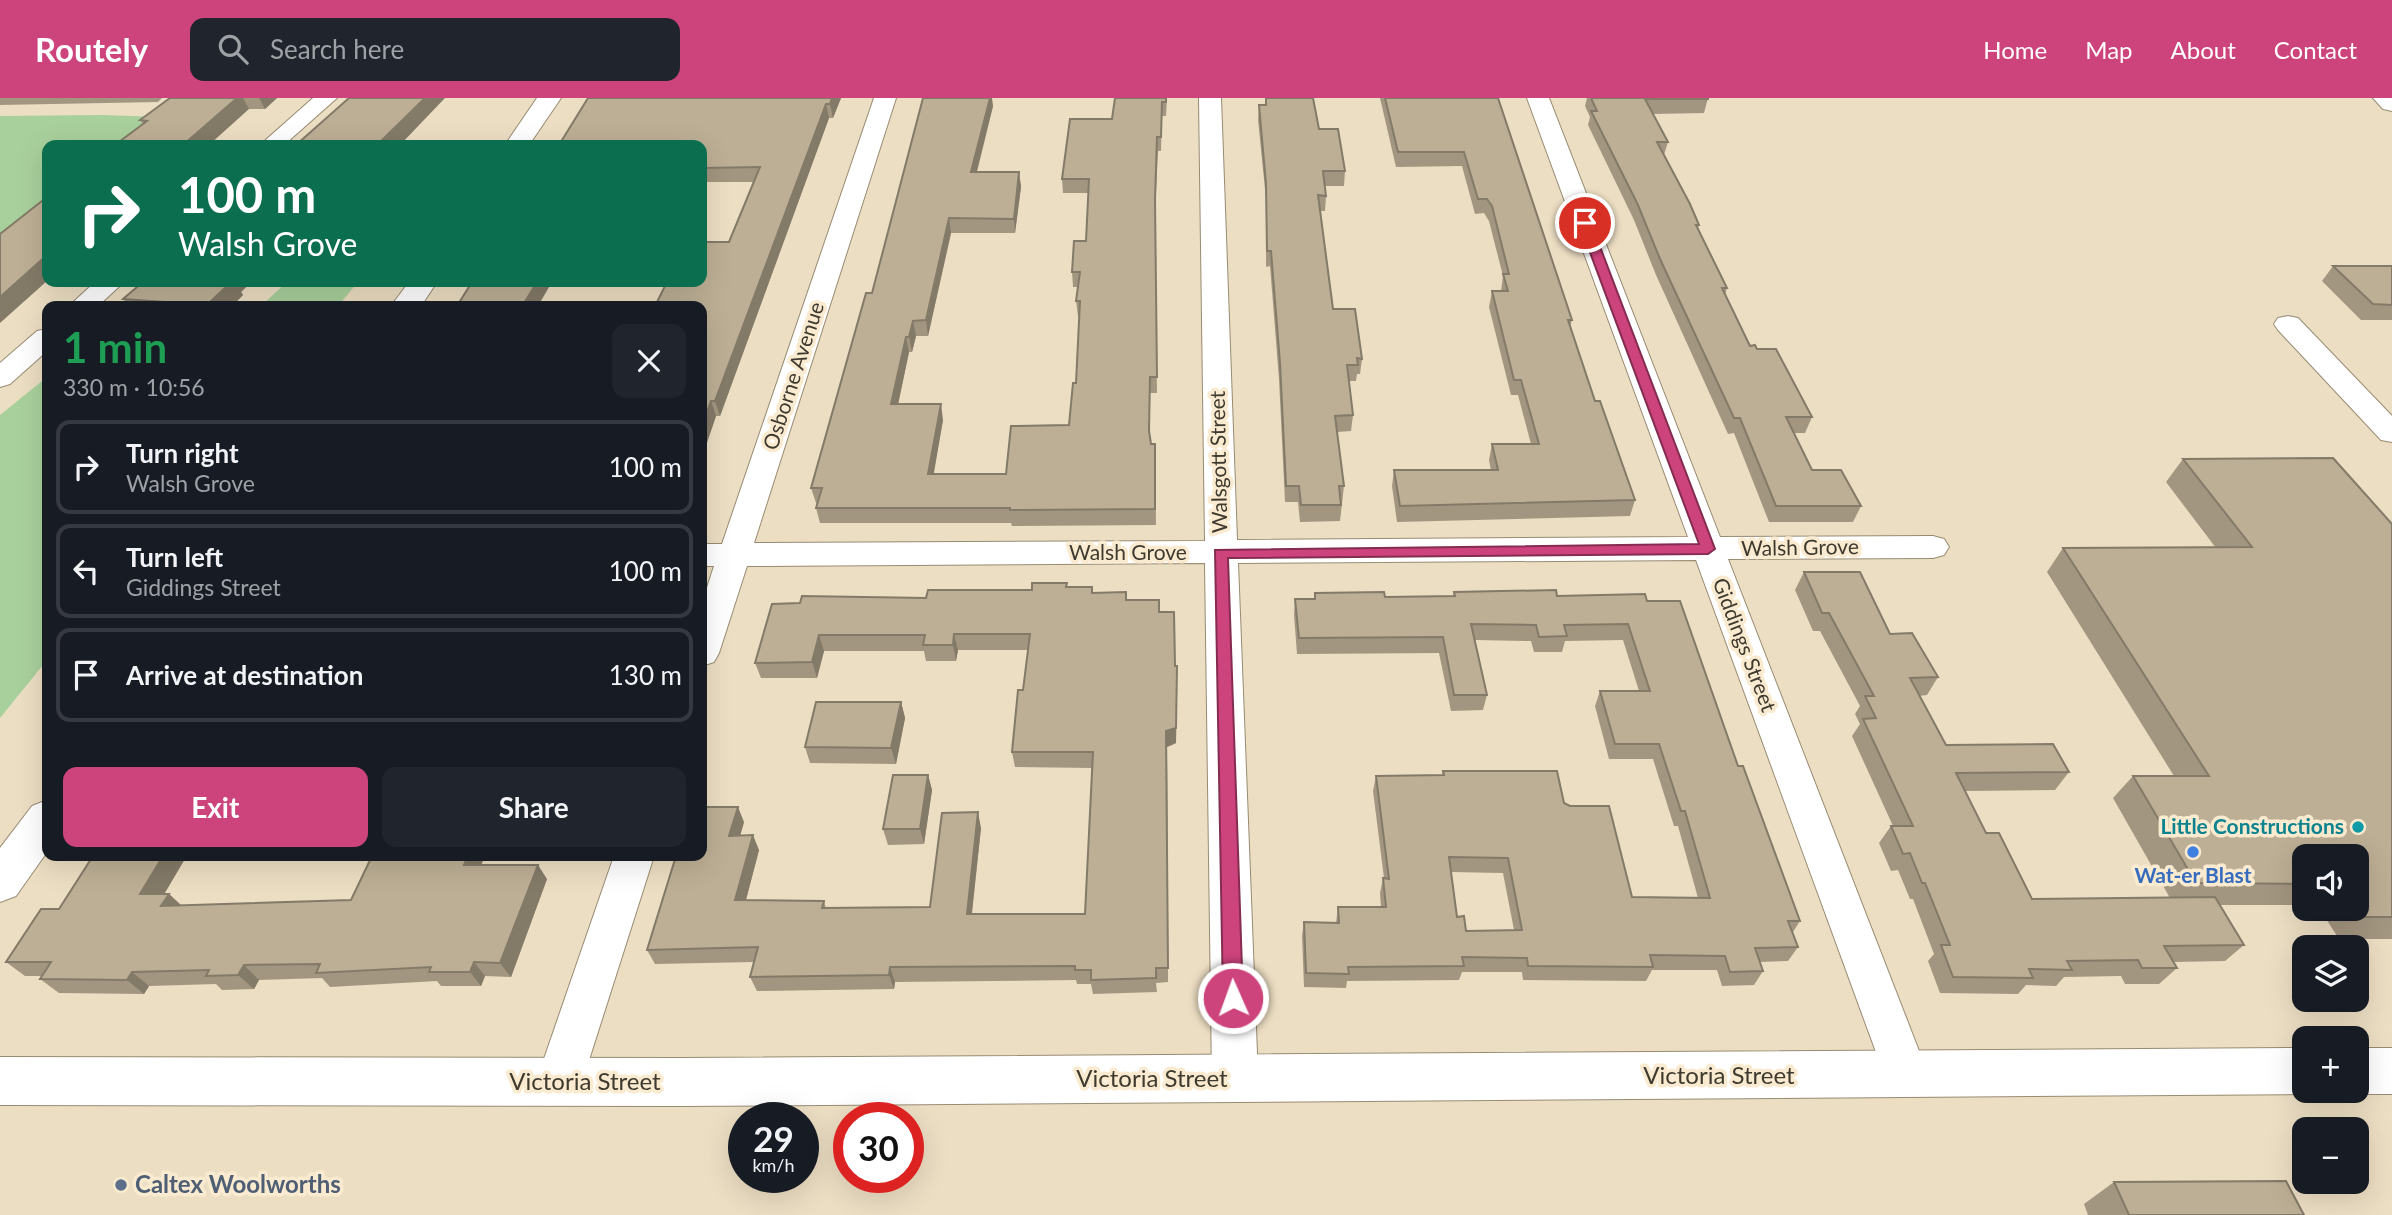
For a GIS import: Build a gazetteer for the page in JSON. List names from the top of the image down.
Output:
{
  "streets": {
    "street": [
      "Osborne Avenue",
      "Walsgott Street",
      "Walsh Grove",
      "Giddings Street",
      "Victoria Street"
    ]
  },
  "crossings": [
    ["Osborne Avenue", "Walsh Grove"],
    ["Walsgott Street", "Walsh Grove"],
    ["Walsgott Street", "Victoria Street"],
    ["Walsh Grove", "Giddings Street"],
    ["Giddings Street", "Victoria Street"]
  ],
  "places": ["Little Constructions", "Wat-er Blast", "Caltex Woolworths"],
  "page": {
    "header": "Routely",
    "search": "Search here",
    "nav": [
      "Home",
      "Map",
      "About",
      "Contact"
    ],
    "turn": ["100 m", "Walsh Grove"],
    "heading": ["1 min", "330 m · 10:56"],
    "list": [
      {
        "name": "Turn right",
        "note": "Walsh Grove",
        "value": "100 m"
      },
      {
        "name": "Turn left",
        "note": "Giddings Street",
        "value": "100 m"
      },
      {
        "name": "Arrive at destination",
        "value": "130 m"
      }
    ],
    "buttons": ["Exit", "Share"],
    "map_buttons": ["+", "−"],
    "speed": "29 km/h",
    "limit": "30"
  }
}
